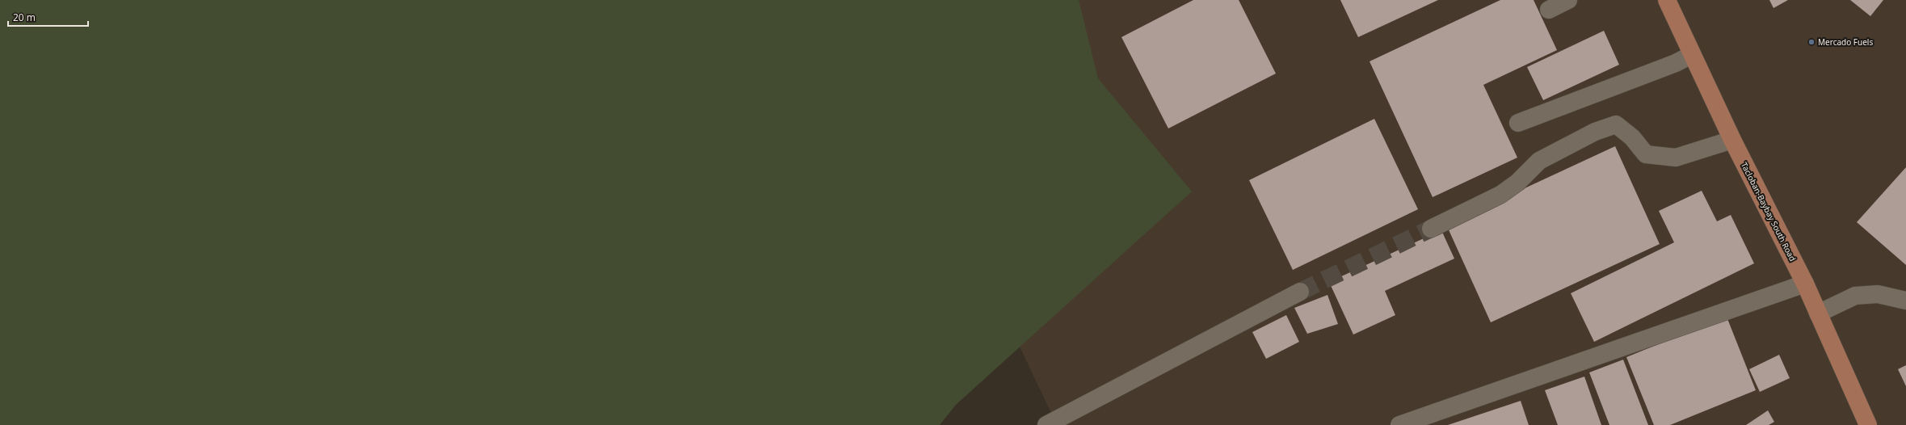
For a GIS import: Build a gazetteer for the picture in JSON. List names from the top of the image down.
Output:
{
  "streets": {
    "main road": ["Tacloban-Baybay South Road"]
  },
  "places": ["Mercado Fuels"],
  "scale_bar": "20 m"
}
